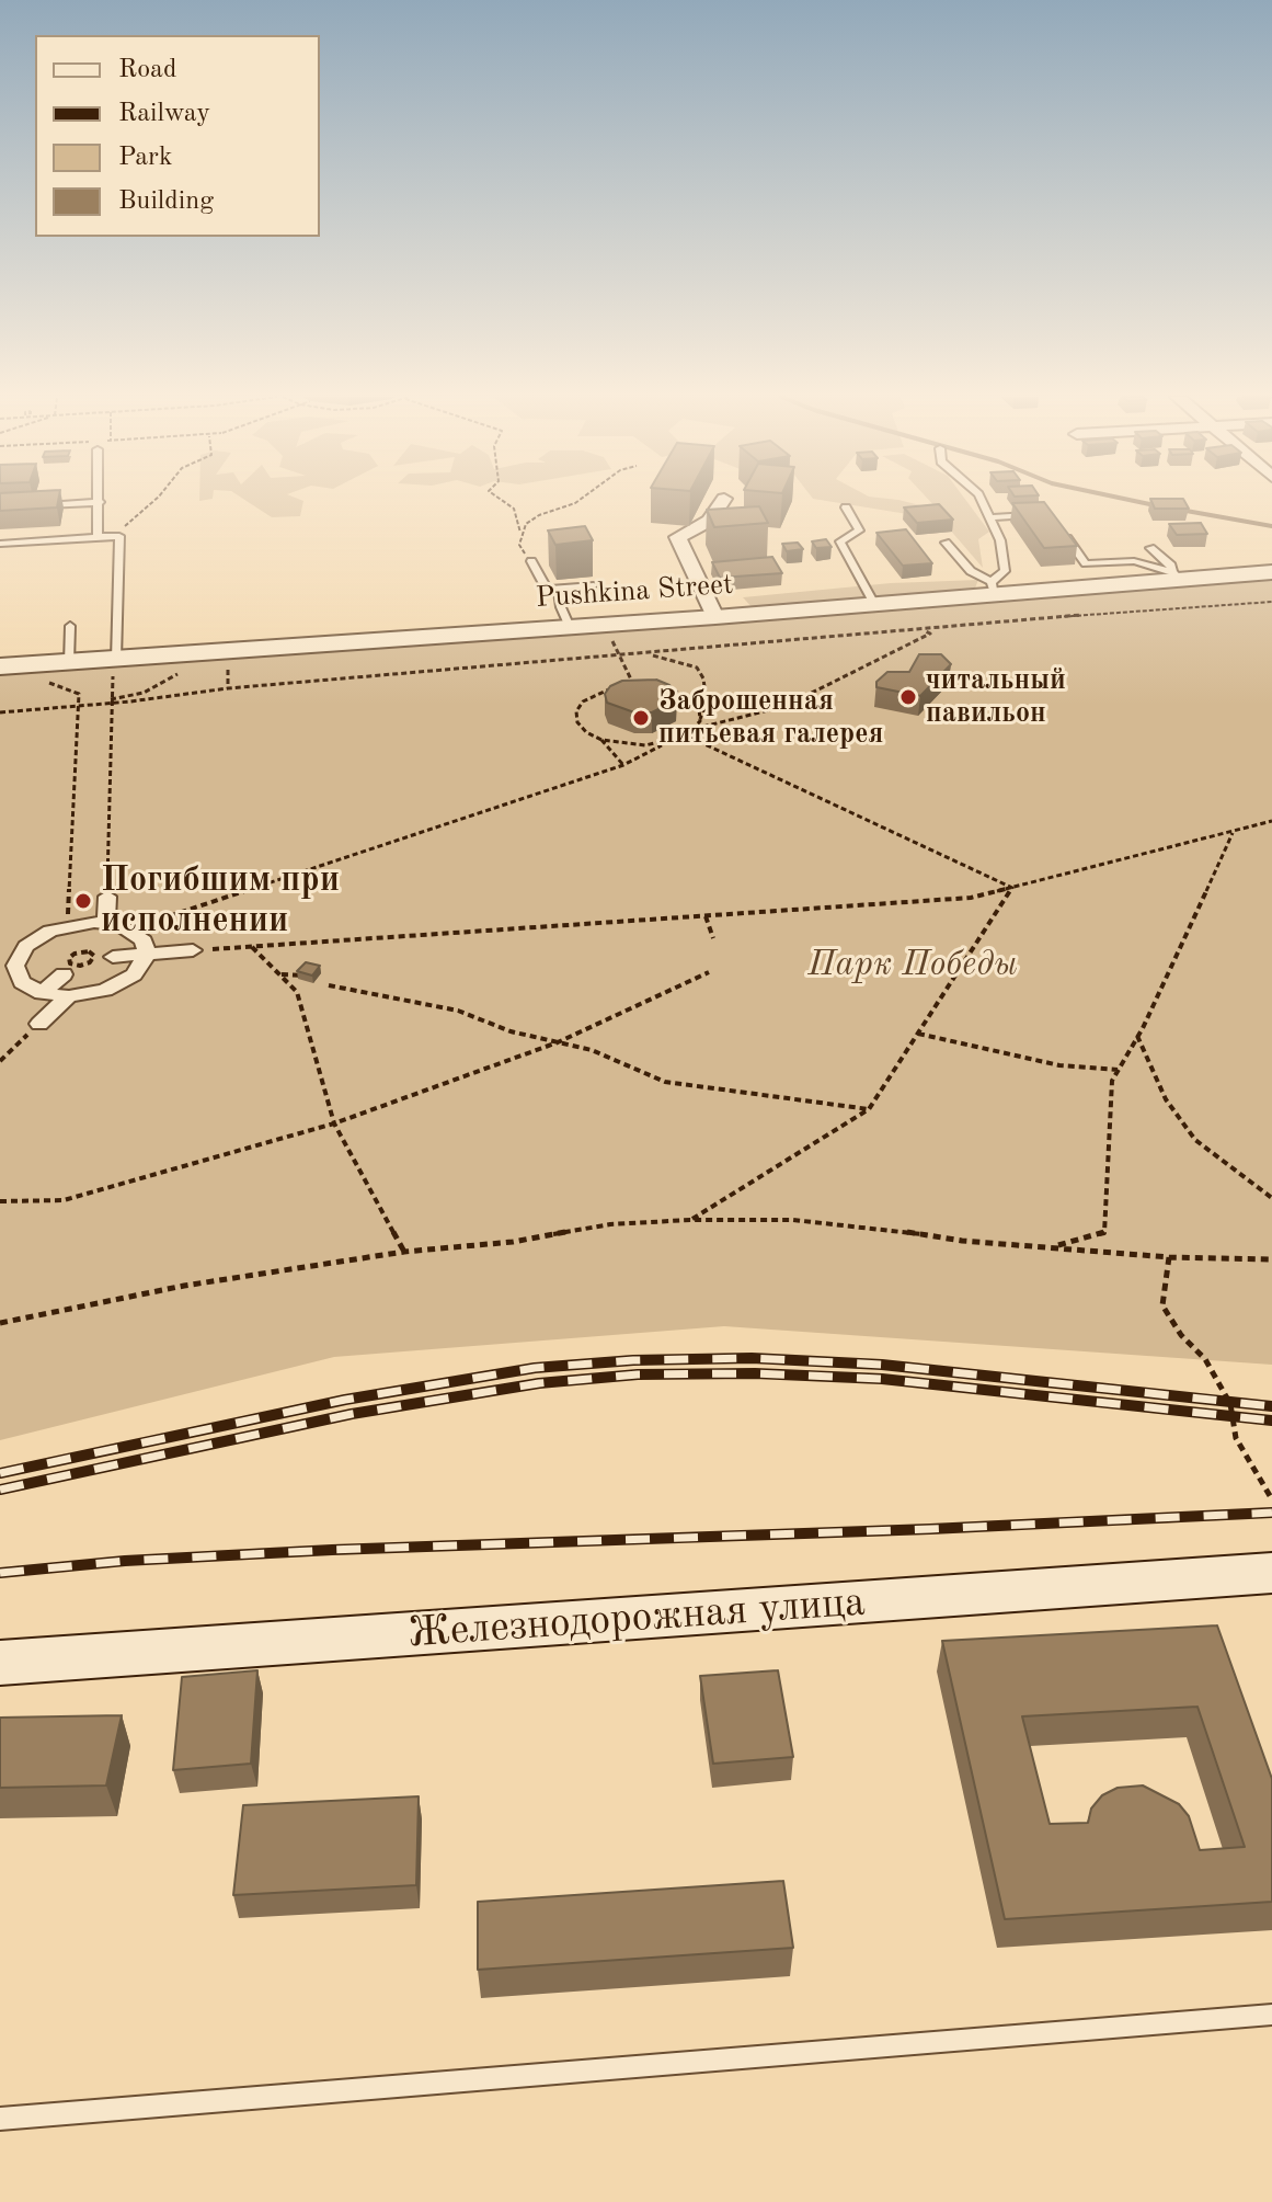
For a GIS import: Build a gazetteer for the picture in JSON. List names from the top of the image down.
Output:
{
  "streets": {
    "main road": ["Железнодорожная улица"],
    "street": ["Pushkina Street"]
  },
  "parks": ["Парк Победы"],
  "places": ["читальный павильон", "Заброшенная питьевая галерея", "Погибшим при исполнении"],
  "legend": [
    "Road",
    "Railway",
    "Park",
    "Building"
  ]
}
